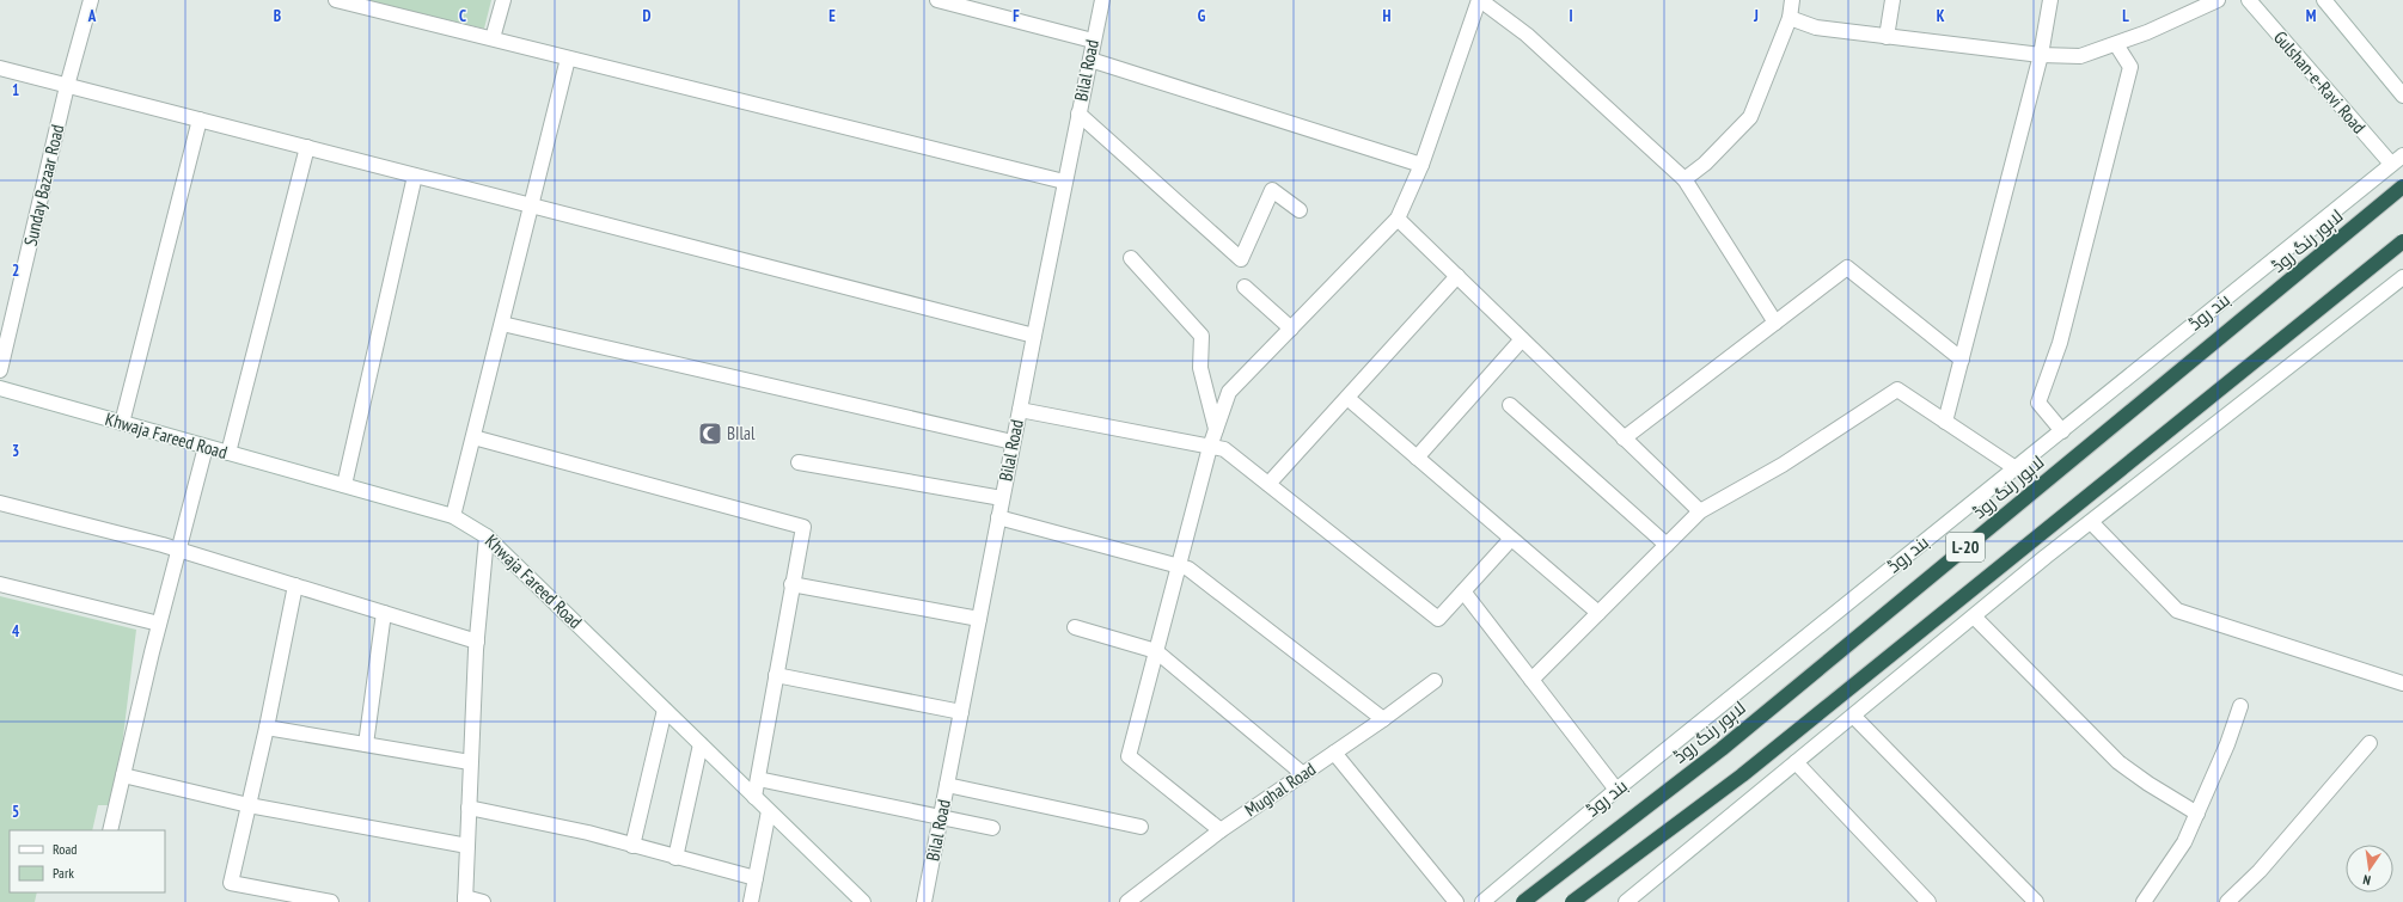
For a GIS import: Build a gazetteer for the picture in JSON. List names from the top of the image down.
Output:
{
  "streets": {
    "highway": ["لاہور رنگ روڈ", "L-20"],
    "street": [
      "Bilal Road",
      "Gulshan-e-Ravi Road",
      "Sunday Bazaar Road",
      "بند روڈ",
      "Khwaja Fareed Road",
      "Mughal Road"
    ]
  },
  "crossings": [
    ["Gulshan-e-Ravi Road", "بند روڈ"]
  ],
  "places": {
    "mosque": ["BIlal"]
  },
  "legend": ["Road", "Park"],
  "north": "bottom",
  "grid": {
    "columns": [
      "A",
      "B",
      "C",
      "D",
      "E",
      "F",
      "G",
      "H",
      "I",
      "J",
      "K",
      "L",
      "M"
    ],
    "rows": [
      "1",
      "2",
      "3",
      "4",
      "5"
    ]
  }
}
